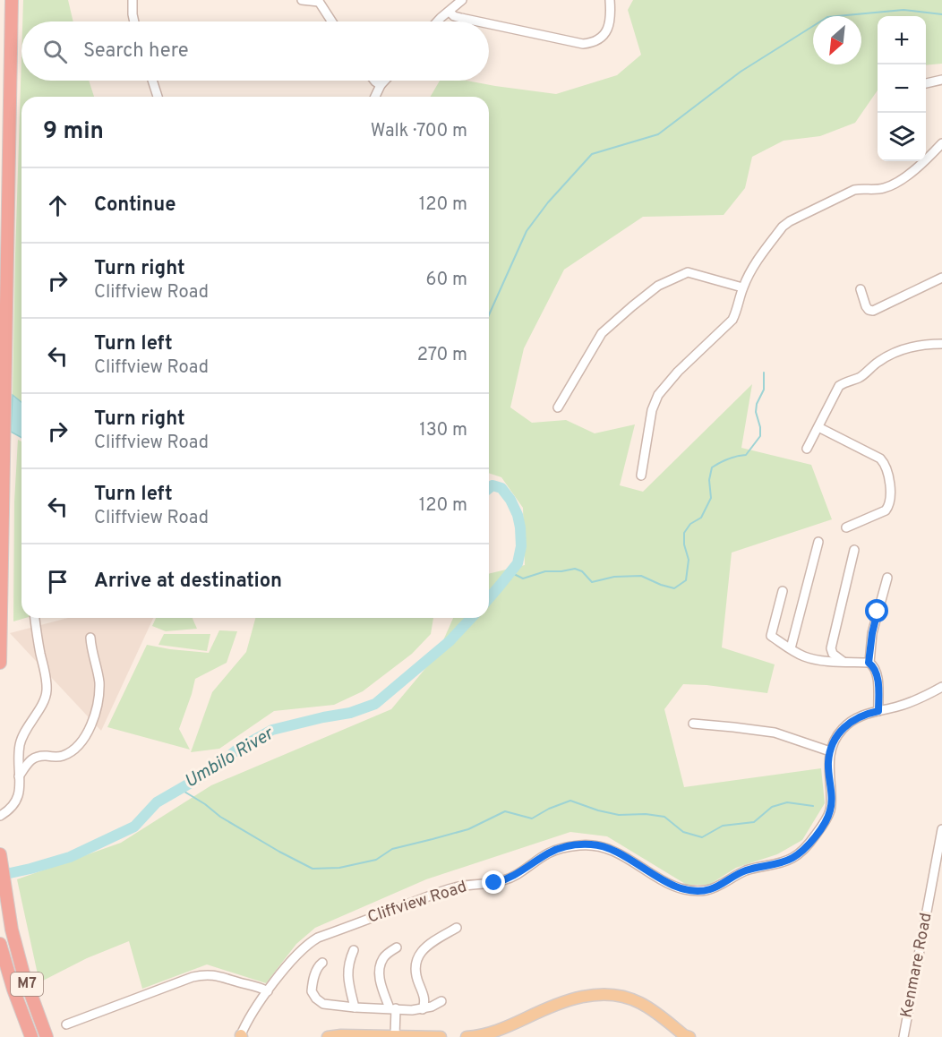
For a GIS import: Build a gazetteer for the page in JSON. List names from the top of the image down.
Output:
{
  "streets": {
    "highway": ["M7"],
    "street": ["Cliffview Road", "Kenmare Road"]
  },
  "water": ["Umbilo River"],
  "north": "bottom left",
  "page": {
    "map_buttons": ["+", "−"],
    "search": "Search here",
    "heading": ["9 min", "Walk · 700 m"],
    "list": [
      ["Continue", "120 m"],
      ["Turn right", "Cliffview Road", "60 m"],
      ["Turn left", "Cliffview Road", "270 m"],
      ["Turn right", "Cliffview Road", "130 m"],
      ["Turn left", "Cliffview Road", "120 m"],
      "Arrive at destination"
    ]
  }
}
